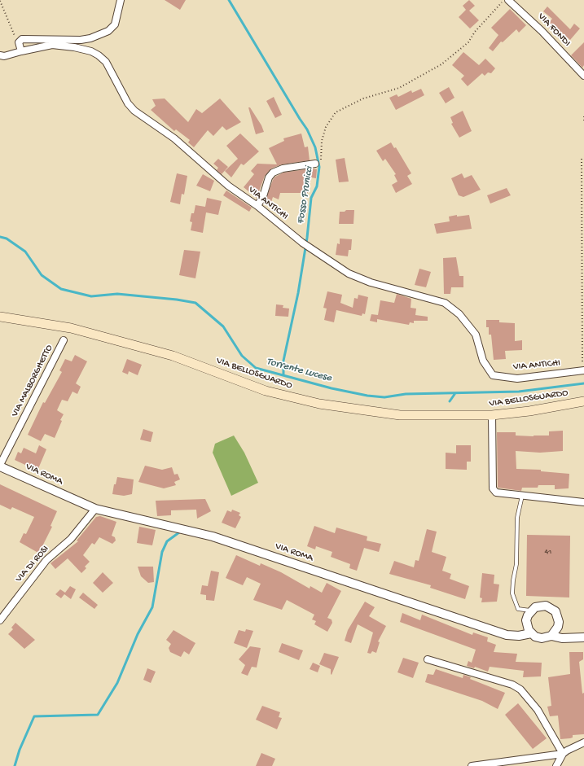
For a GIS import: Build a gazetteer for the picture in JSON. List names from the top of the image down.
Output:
{
  "streets": {
    "main road": ["VIA BELLOSGUARDO"],
    "street": [
      "VIA FONDI",
      "VIA ANTICHI",
      "VIA MALBORGHETTO",
      "VIA ROMA",
      "VIA DI ROSI"
    ]
  },
  "crossings": [
    ["VIA MALBORGHETTO", "VIA ROMA"],
    ["VIA ROMA", "VIA DI ROSI"]
  ],
  "water": ["Fosso Prunicci", "Torrente Lucese"],
  "house_numbers": ["41"]
}
